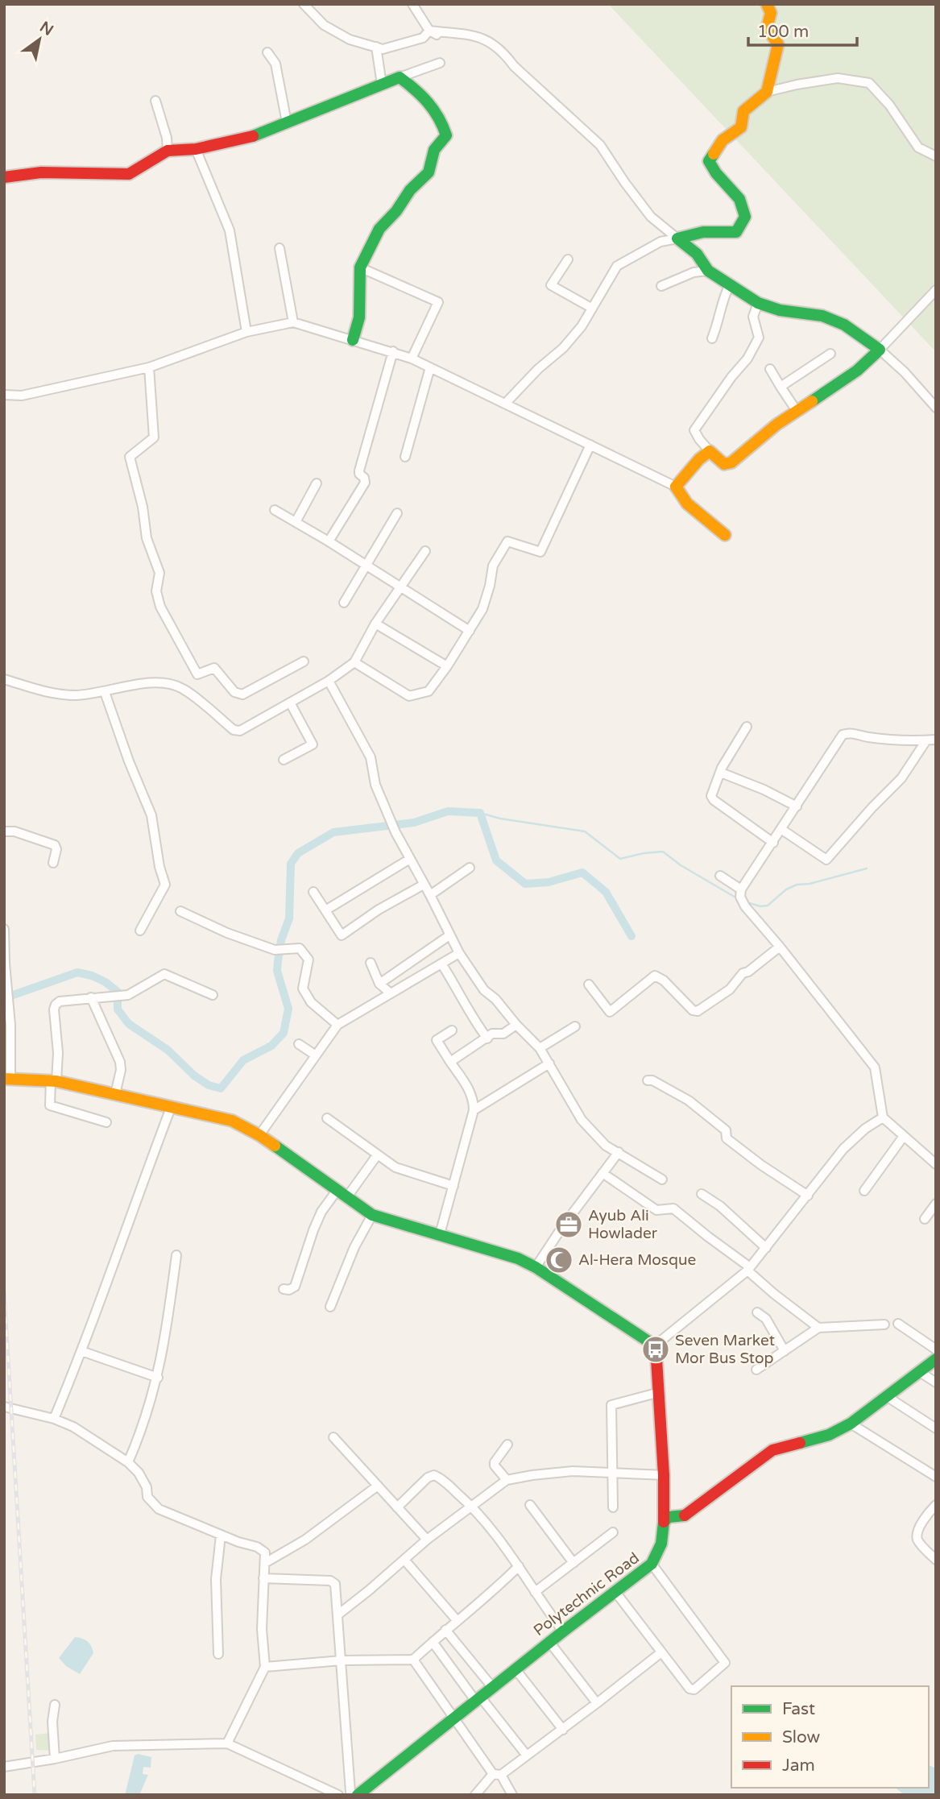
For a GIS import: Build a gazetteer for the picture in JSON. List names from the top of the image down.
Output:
{
  "streets": {
    "street": ["Polytechnic Road"]
  },
  "places": {
    "office": ["Ayub Ali Howlader"],
    "mosque": ["Al-Hera Mosque"],
    "bus stop": ["Seven Market Mor Bus Stop"]
  },
  "legend": ["Fast", "Slow", "Jam"],
  "scale_bar": "100 m",
  "north": "top right"
}
